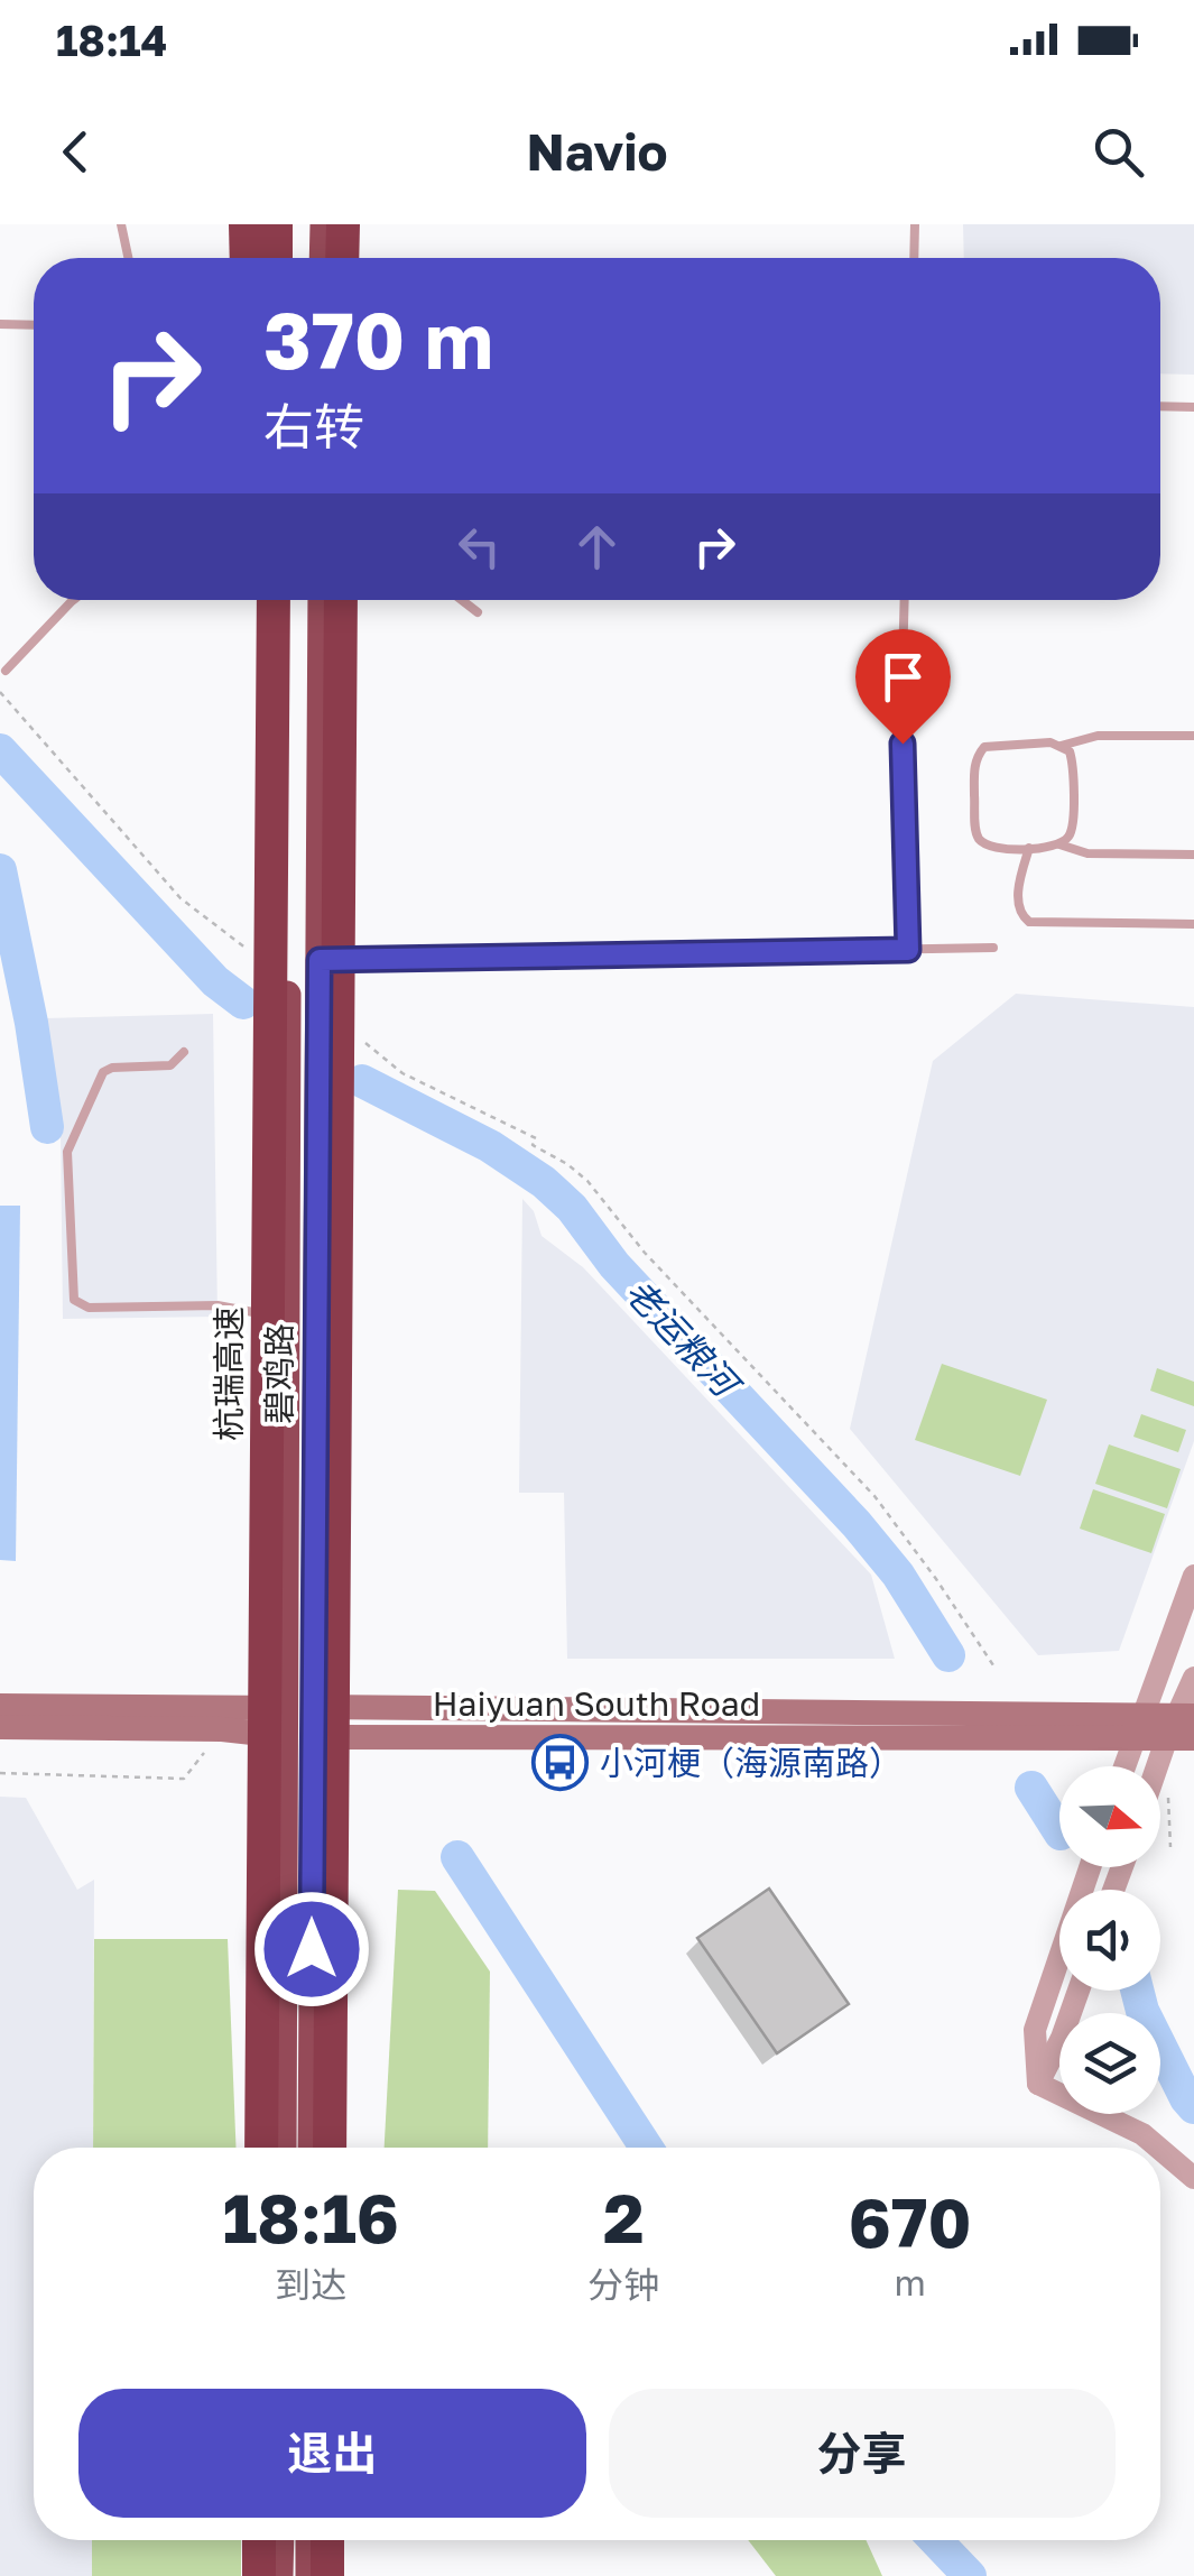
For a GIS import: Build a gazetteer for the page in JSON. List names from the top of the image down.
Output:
{
  "streets": {
    "highway": ["杭瑞高速", "碧鸡路"],
    "main road": ["Haiyuan South Road"]
  },
  "crossings": [
    ["碧鸡路", "Haiyuan South Road"]
  ],
  "water": ["老运粮河"],
  "places": {
    "bus stop": ["小河梗（海源南路）"]
  },
  "north": "right",
  "page": {
    "status": "18:14",
    "header": "Navio",
    "turn": ["370 m", "右转"],
    "eta": [
      "18:16",
      "到达",
      "2",
      "分钟",
      "670",
      "m"
    ],
    "buttons": ["退出", "分享"]
  }
}
